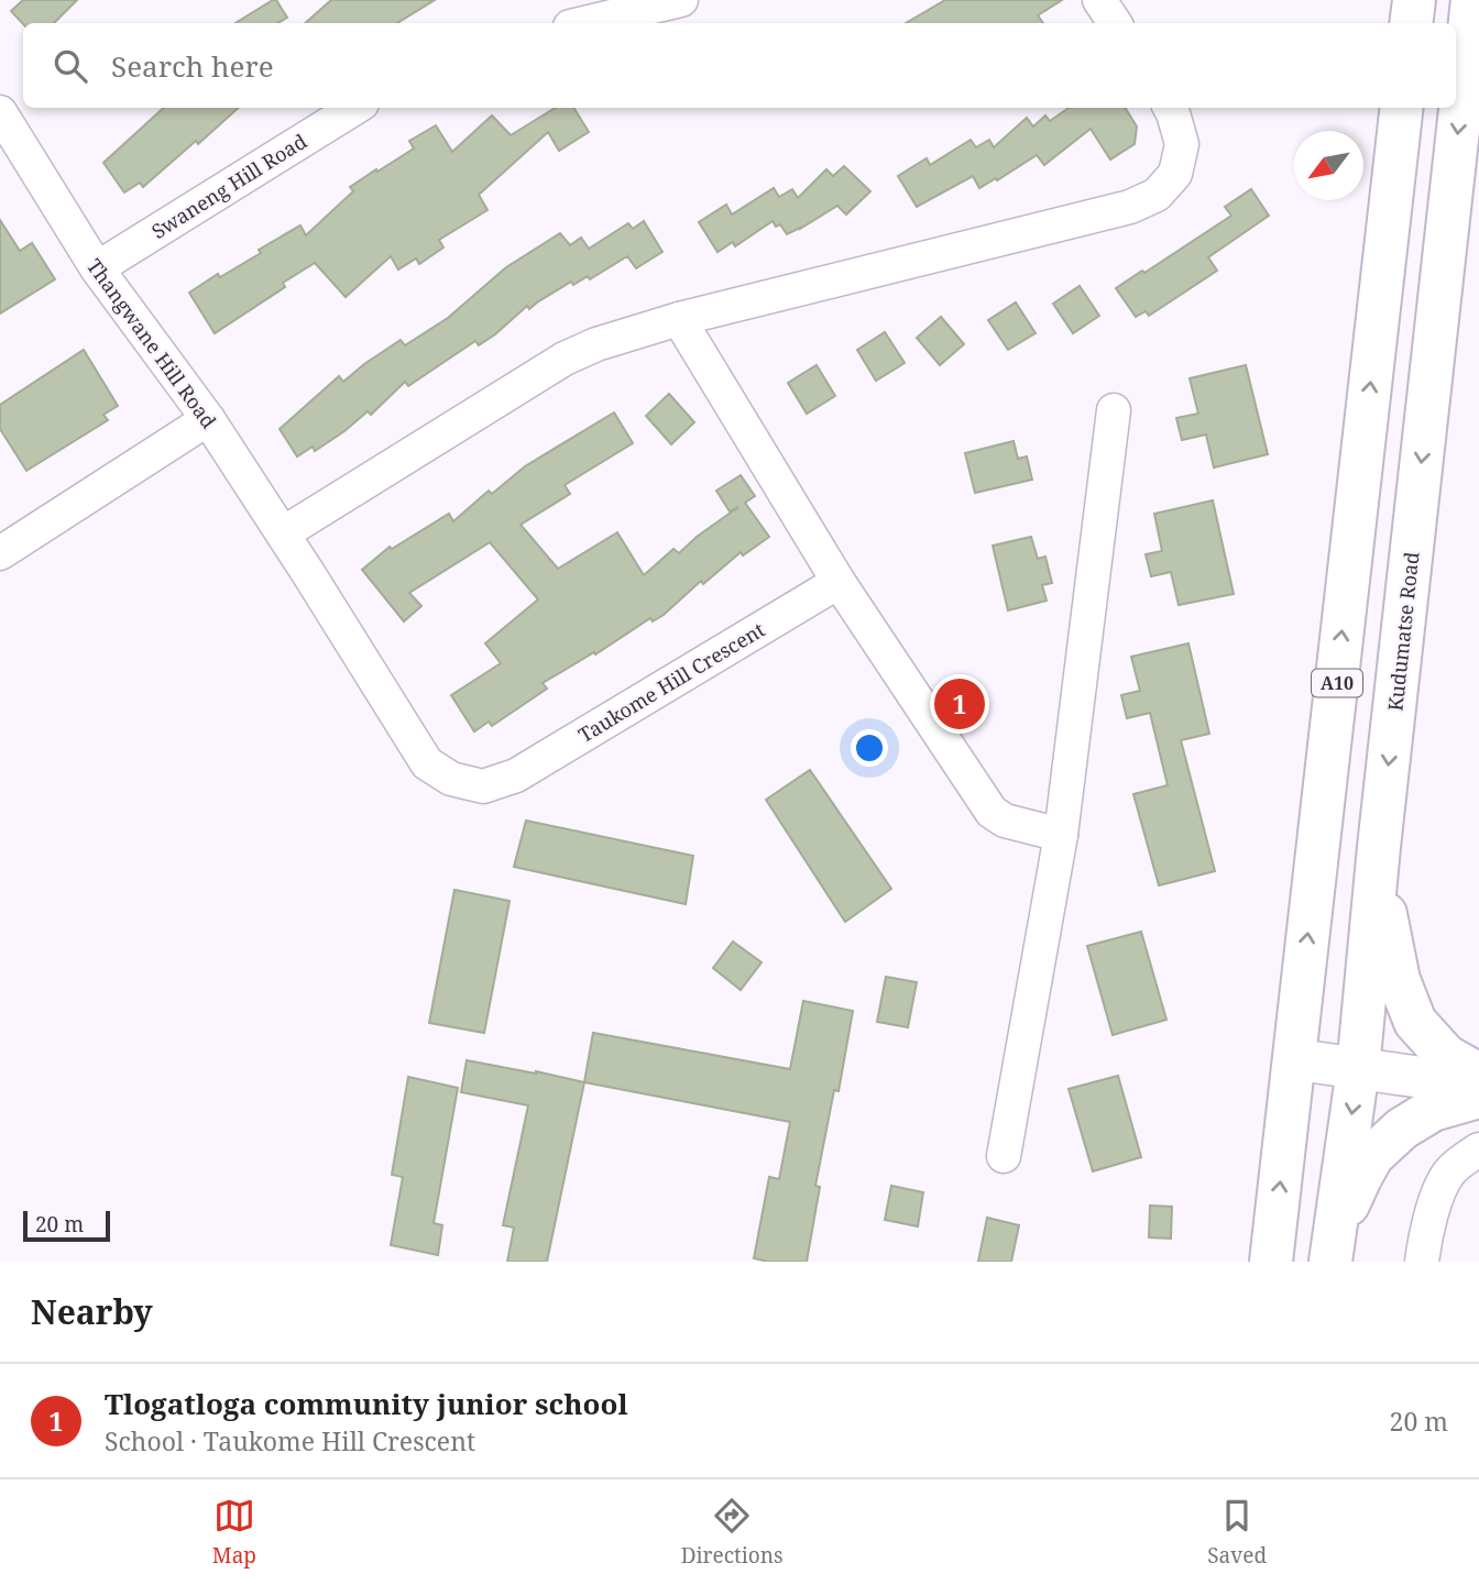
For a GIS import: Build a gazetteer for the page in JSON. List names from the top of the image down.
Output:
{
  "streets": {
    "main road": ["Kudumatse Road", "A10"],
    "street": ["Swaneng Hill Road", "Thangwane Hill Road", "Taukome Hill Crescent"]
  },
  "crossings": [
    ["Swaneng Hill Road", "Thangwane Hill Road"],
    ["Thangwane Hill Road", "Taukome Hill Crescent"]
  ],
  "scale_bar": "20 m",
  "north": "bottom left",
  "page": {
    "search": "Search here",
    "pins": "1",
    "scale": "20 m",
    "heading": "Nearby",
    "list": [
      {
        "mark": "1",
        "name": "Tlogatloga community junior school",
        "note": "School · Taukome Hill Crescent",
        "value": "20 m"
      }
    ],
    "nav": ["Map", "Directions", "Saved"]
  }
}
